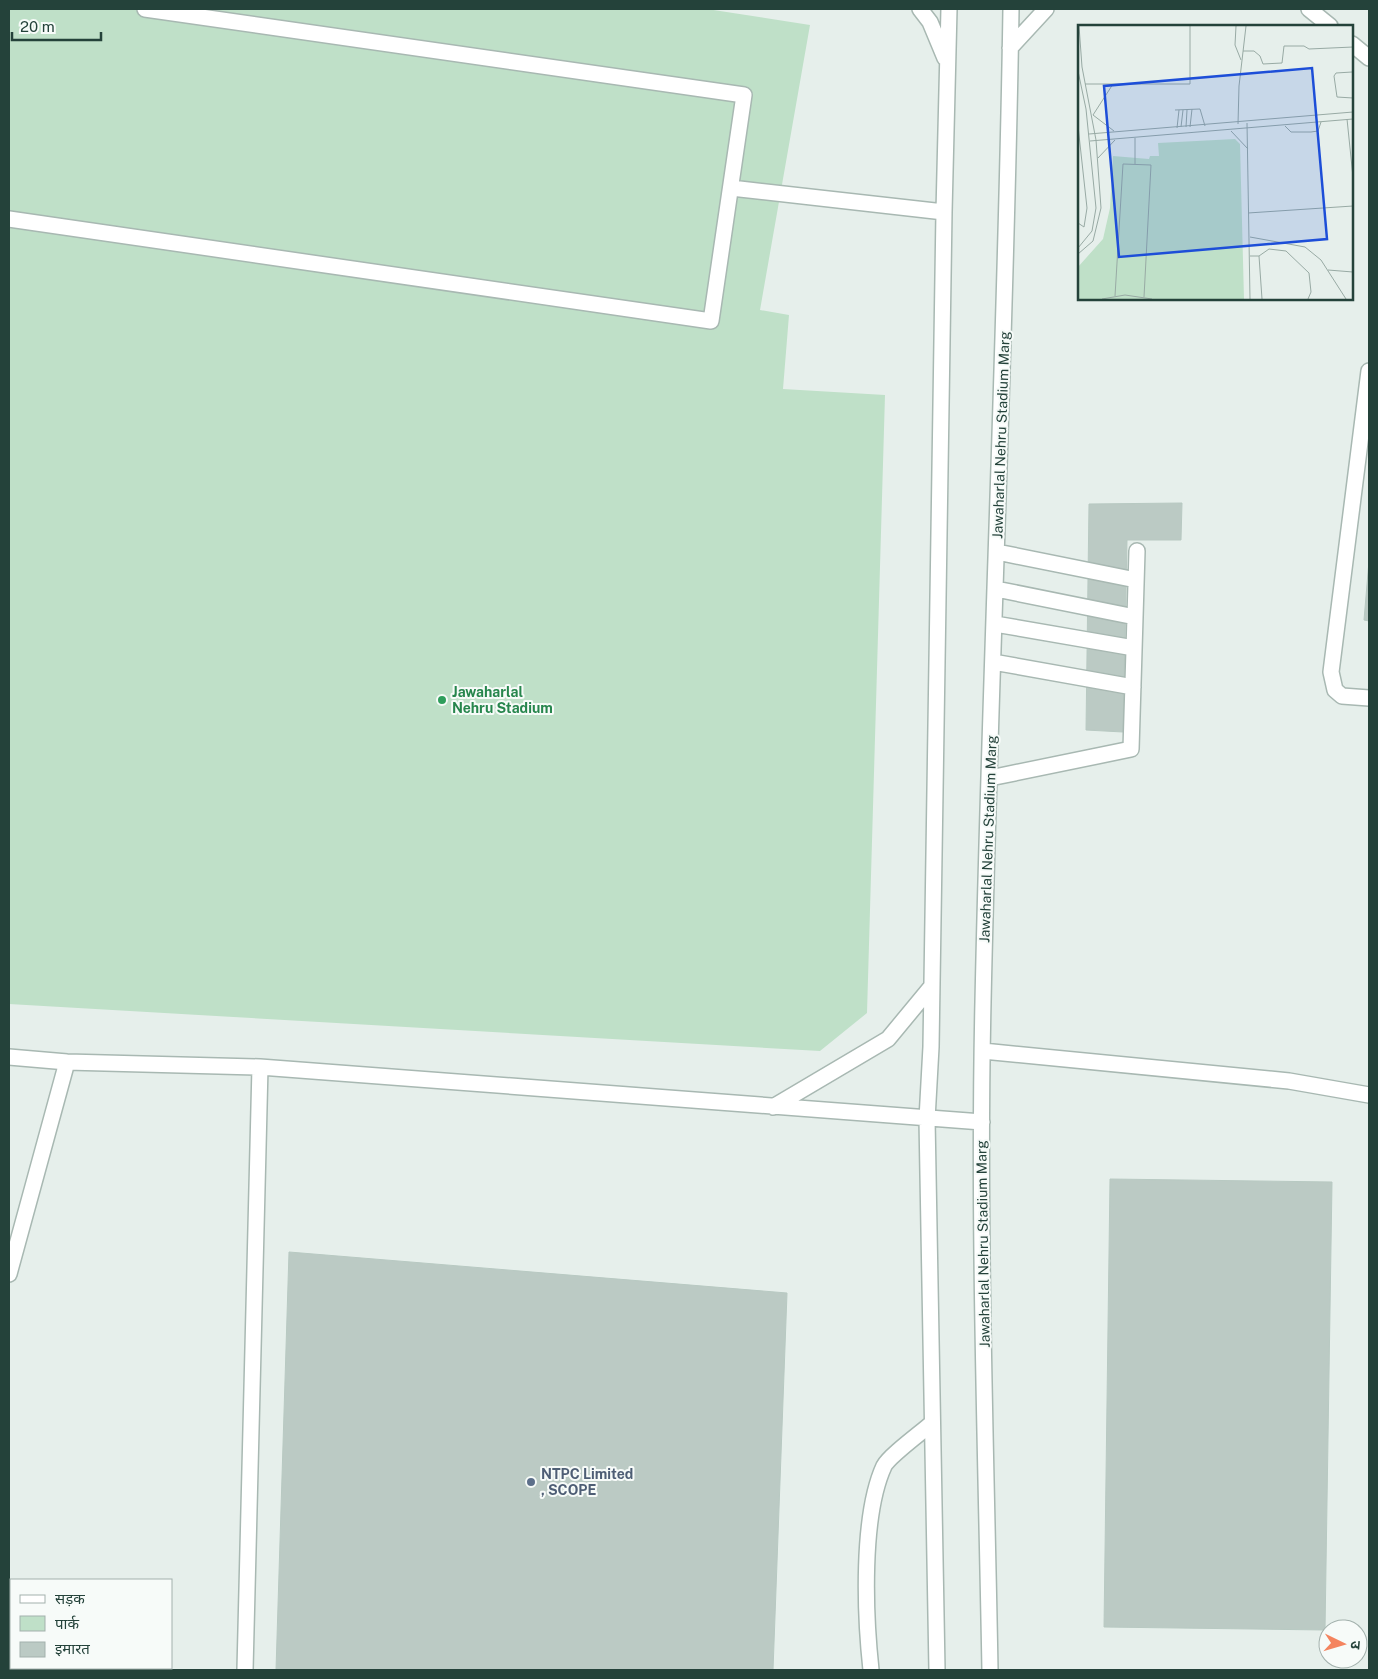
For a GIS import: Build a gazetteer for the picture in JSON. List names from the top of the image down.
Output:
{
  "streets": {
    "street": ["Jawaharlal Nehru Stadium Marg"]
  },
  "places": ["Jawaharlal Nehru Stadium", "NTPC Limited , SCOPE"],
  "legend": ["सड़क", "पार्क", "इमारत"],
  "scale_bar": "20 m",
  "north": "right"
}
